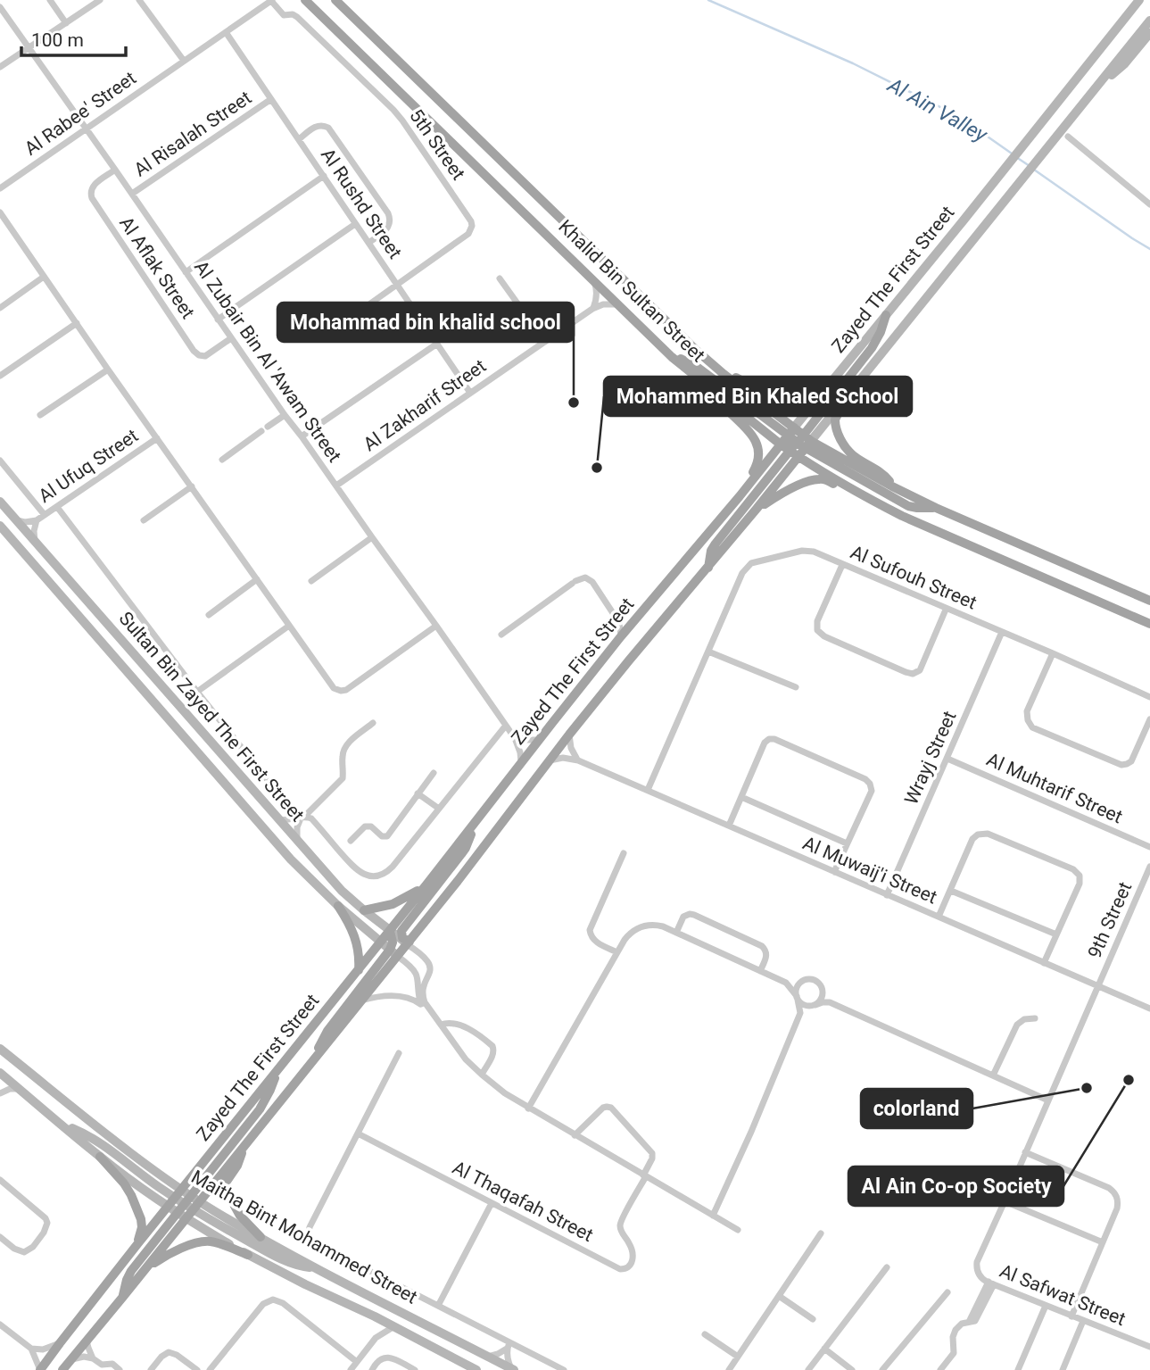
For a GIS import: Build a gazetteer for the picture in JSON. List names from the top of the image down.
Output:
{
  "streets": {
    "main road": [
      "Zayed The First Street",
      "Khalid Bin Sultan Street",
      "Sultan Bin Zayed The First Street",
      "Maitha Bint Mohammed Street"
    ],
    "street": [
      "Al Rabee' Street",
      "Al Risalah Street",
      "5th Street",
      "Al Rushd Street",
      "Al Aflak Street",
      "Al Zubair Bin Al 'Awam Street",
      "Al Zakharif Street",
      "Al Ufuq Street",
      "Al Sufouh Street",
      "Wrayj Street",
      "Al Muhtarif Street",
      "Al Muwaij'i Street",
      "9th Street",
      "Al Thaqafah Street",
      "Al Safwat Street"
    ]
  },
  "crossings": [
    ["Al Rabee' Street", "5th Street"],
    ["Al Rabee' Street", "Al Rushd Street"],
    ["Al Rabee' Street", "Al Zubair Bin Al 'Awam Street"],
    ["Al Risalah Street", "Al Rushd Street"],
    ["Al Risalah Street", "Al Zubair Bin Al 'Awam Street"],
    ["5th Street", "Al Rushd Street"],
    ["Al Rushd Street", "Al Zakharif Street"],
    ["Al Aflak Street", "Al Zubair Bin Al 'Awam Street"],
    ["Zayed The First Street", "Khalid Bin Sultan Street"],
    ["Zayed The First Street", "Al Zubair Bin Al 'Awam Street"],
    ["Zayed The First Street", "Sultan Bin Zayed The First Street"],
    ["Zayed The First Street", "Al Muwaij'i Street"],
    ["Zayed The First Street", "Maitha Bint Mohammed Street"],
    ["Khalid Bin Sultan Street", "Al Zakharif Street"],
    ["Al Zubair Bin Al 'Awam Street", "Al Zakharif Street"],
    ["Al Ufuq Street", "Sultan Bin Zayed The First Street"],
    ["Al Sufouh Street", "Wrayj Street"],
    ["Al Sufouh Street", "Al Muwaij'i Street"],
    ["Wrayj Street", "Al Muhtarif Street"],
    ["Wrayj Street", "Al Muwaij'i Street"],
    ["Al Muwaij'i Street", "9th Street"],
    ["Al Muwaij'i Street", "Al Safwat Street"],
    ["9th Street", "Al Safwat Street"]
  ],
  "water": ["Al Ain Valley"],
  "places": [
    "Mohammad bin khalid school",
    "Mohammed Bin Khaled School",
    "Al Ain Co-op Society",
    "colorland"
  ],
  "scale_bar": "100 m"
}
